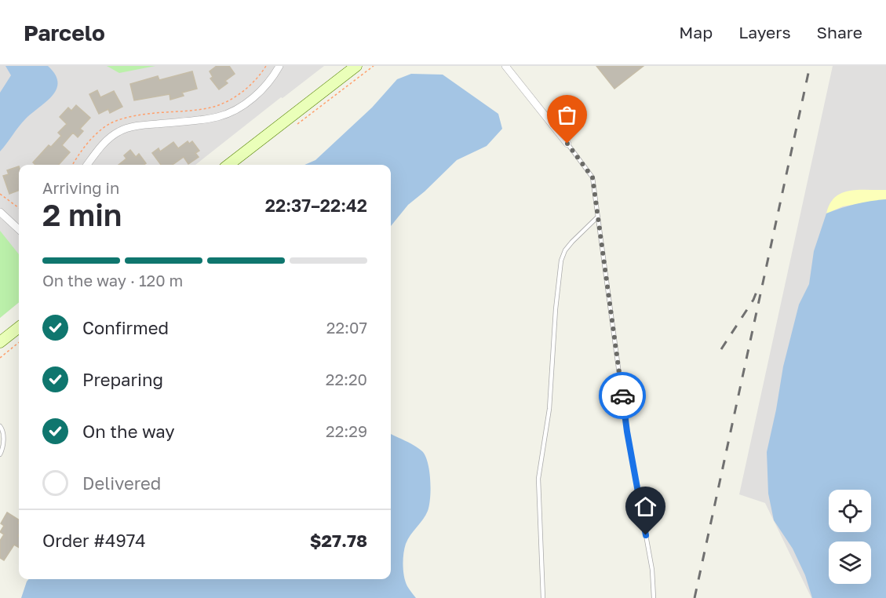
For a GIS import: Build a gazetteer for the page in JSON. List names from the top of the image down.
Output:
{
  "page": {
    "header": "Parcelo",
    "nav": ["Map", "Layers", "Share"],
    "heading": ["2 min", "Arriving in", "22:37–22:42"],
    "panel": ["Order #4974", "$27.78"],
    "bar": "On the way · 120 m",
    "list": [
      ["Confirmed", "22:07"],
      ["Preparing", "22:20"],
      ["On the way", "22:29"],
      "Delivered"
    ]
  }
}
